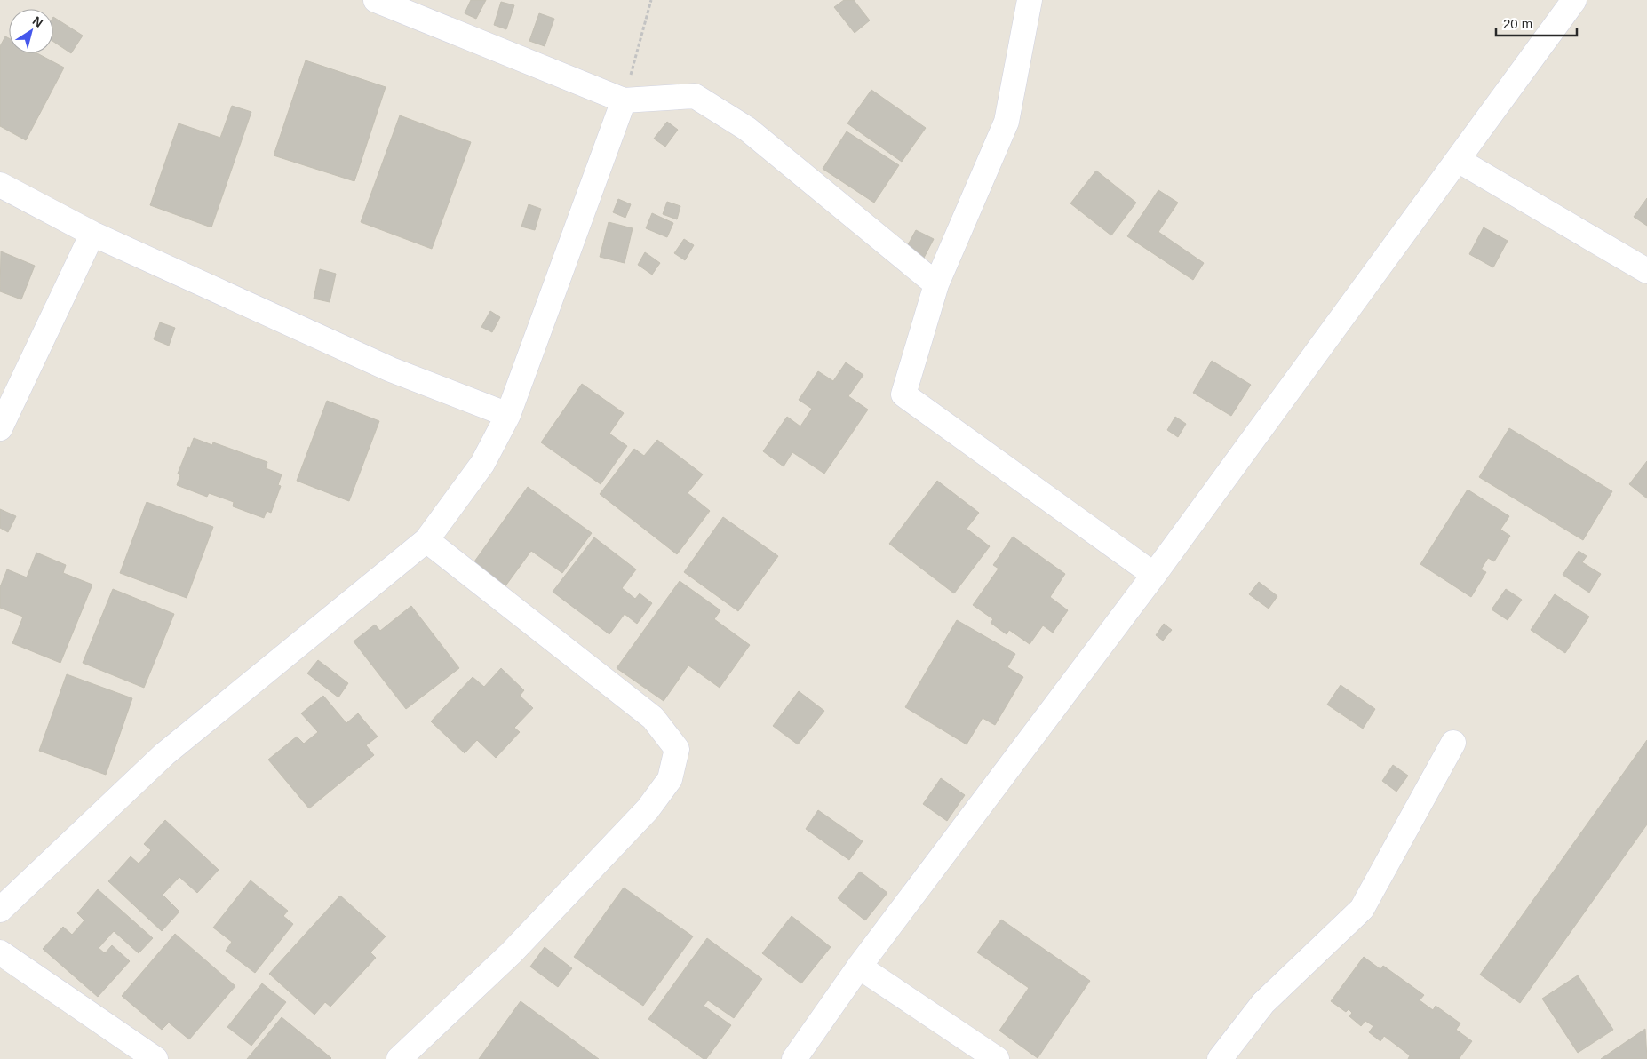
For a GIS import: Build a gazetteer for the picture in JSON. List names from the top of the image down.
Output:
{
  "scale_bar": "20 m",
  "north": "top right"
}
